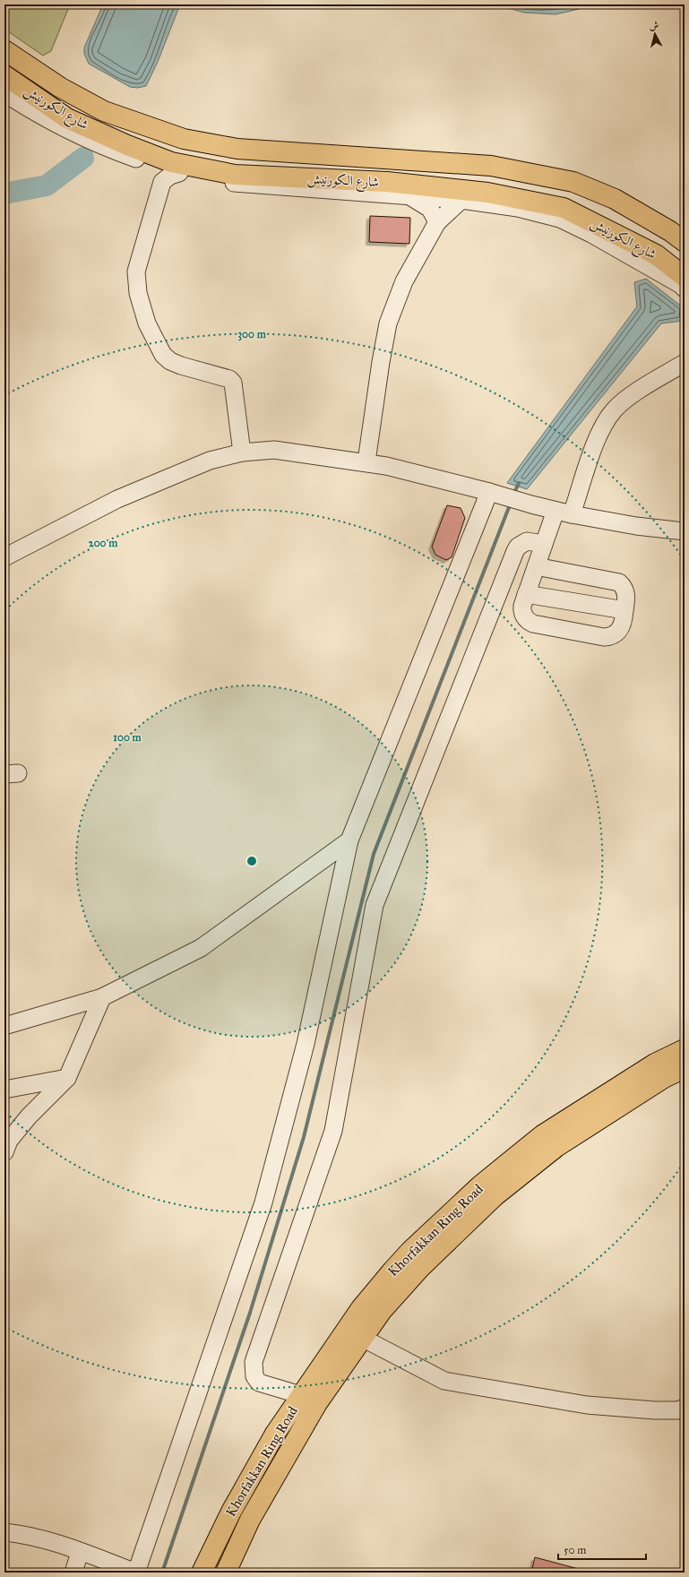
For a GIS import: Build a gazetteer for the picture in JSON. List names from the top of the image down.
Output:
{
  "streets": {
    "main road": ["شارع الكورنيش", "Khorfakkan Ring Road"]
  },
  "scale_bar": "50 m",
  "north": "top",
  "rings": ["300 m", "200 m", "100 m"]
}
